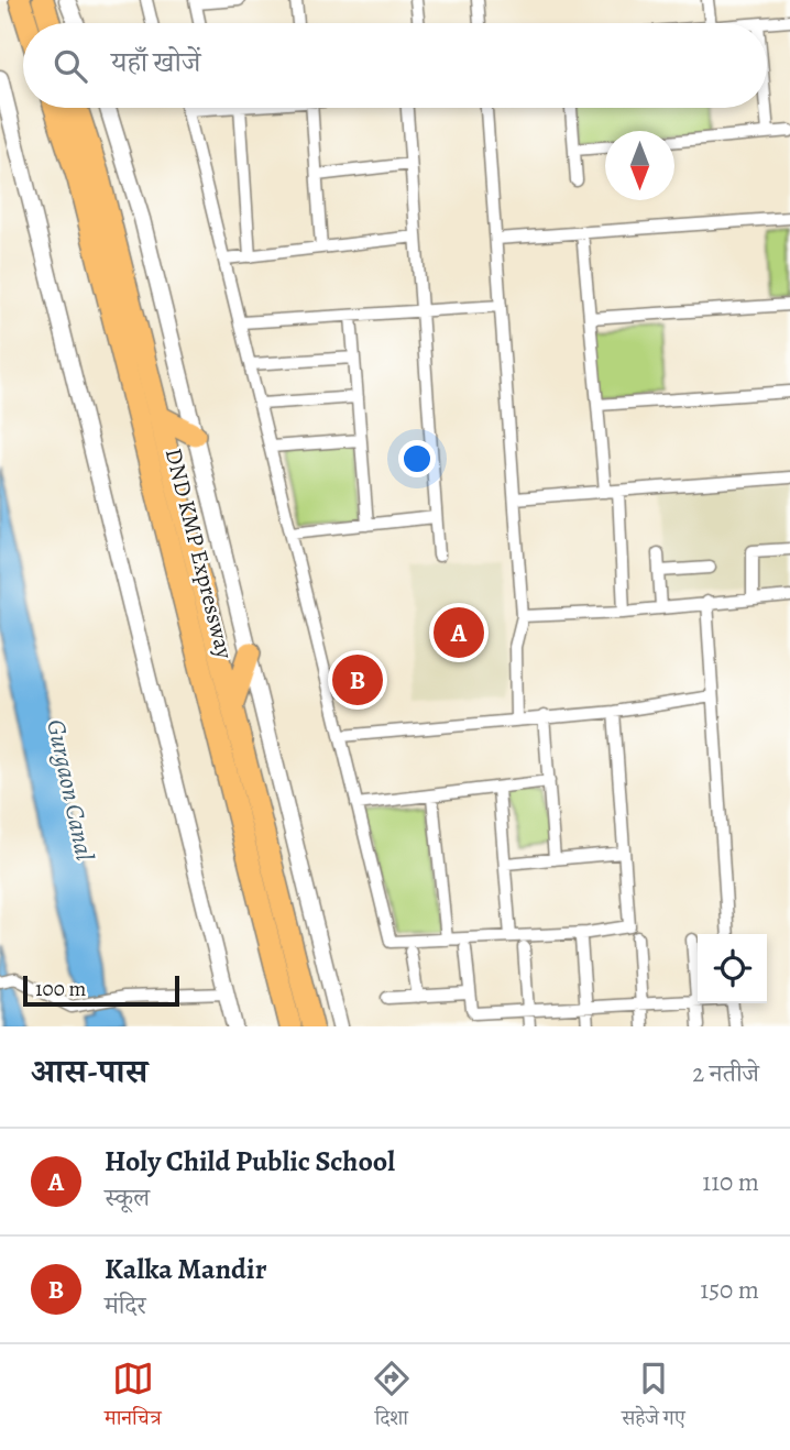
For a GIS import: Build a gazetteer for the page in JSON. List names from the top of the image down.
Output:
{
  "streets": {
    "highway": ["DND KMP Expressway"]
  },
  "water": ["Gurgaon Canal"],
  "scale_bar": "100 m",
  "north": "bottom",
  "page": {
    "search": "यहाँ खोजें",
    "pins": ["A", "B"],
    "scale": "100 m",
    "heading": ["आस-पास", "2 नतीजे"],
    "list": [
      {
        "mark": "A",
        "name": "Holy Child Public School",
        "note": "स्कूल",
        "value": "110 m"
      },
      {
        "mark": "B",
        "name": "Kalka Mandir",
        "note": "मंदिर",
        "value": "150 m"
      }
    ],
    "nav": ["मानचित्र", "दिशा", "सहेजे गए"]
  }
}
